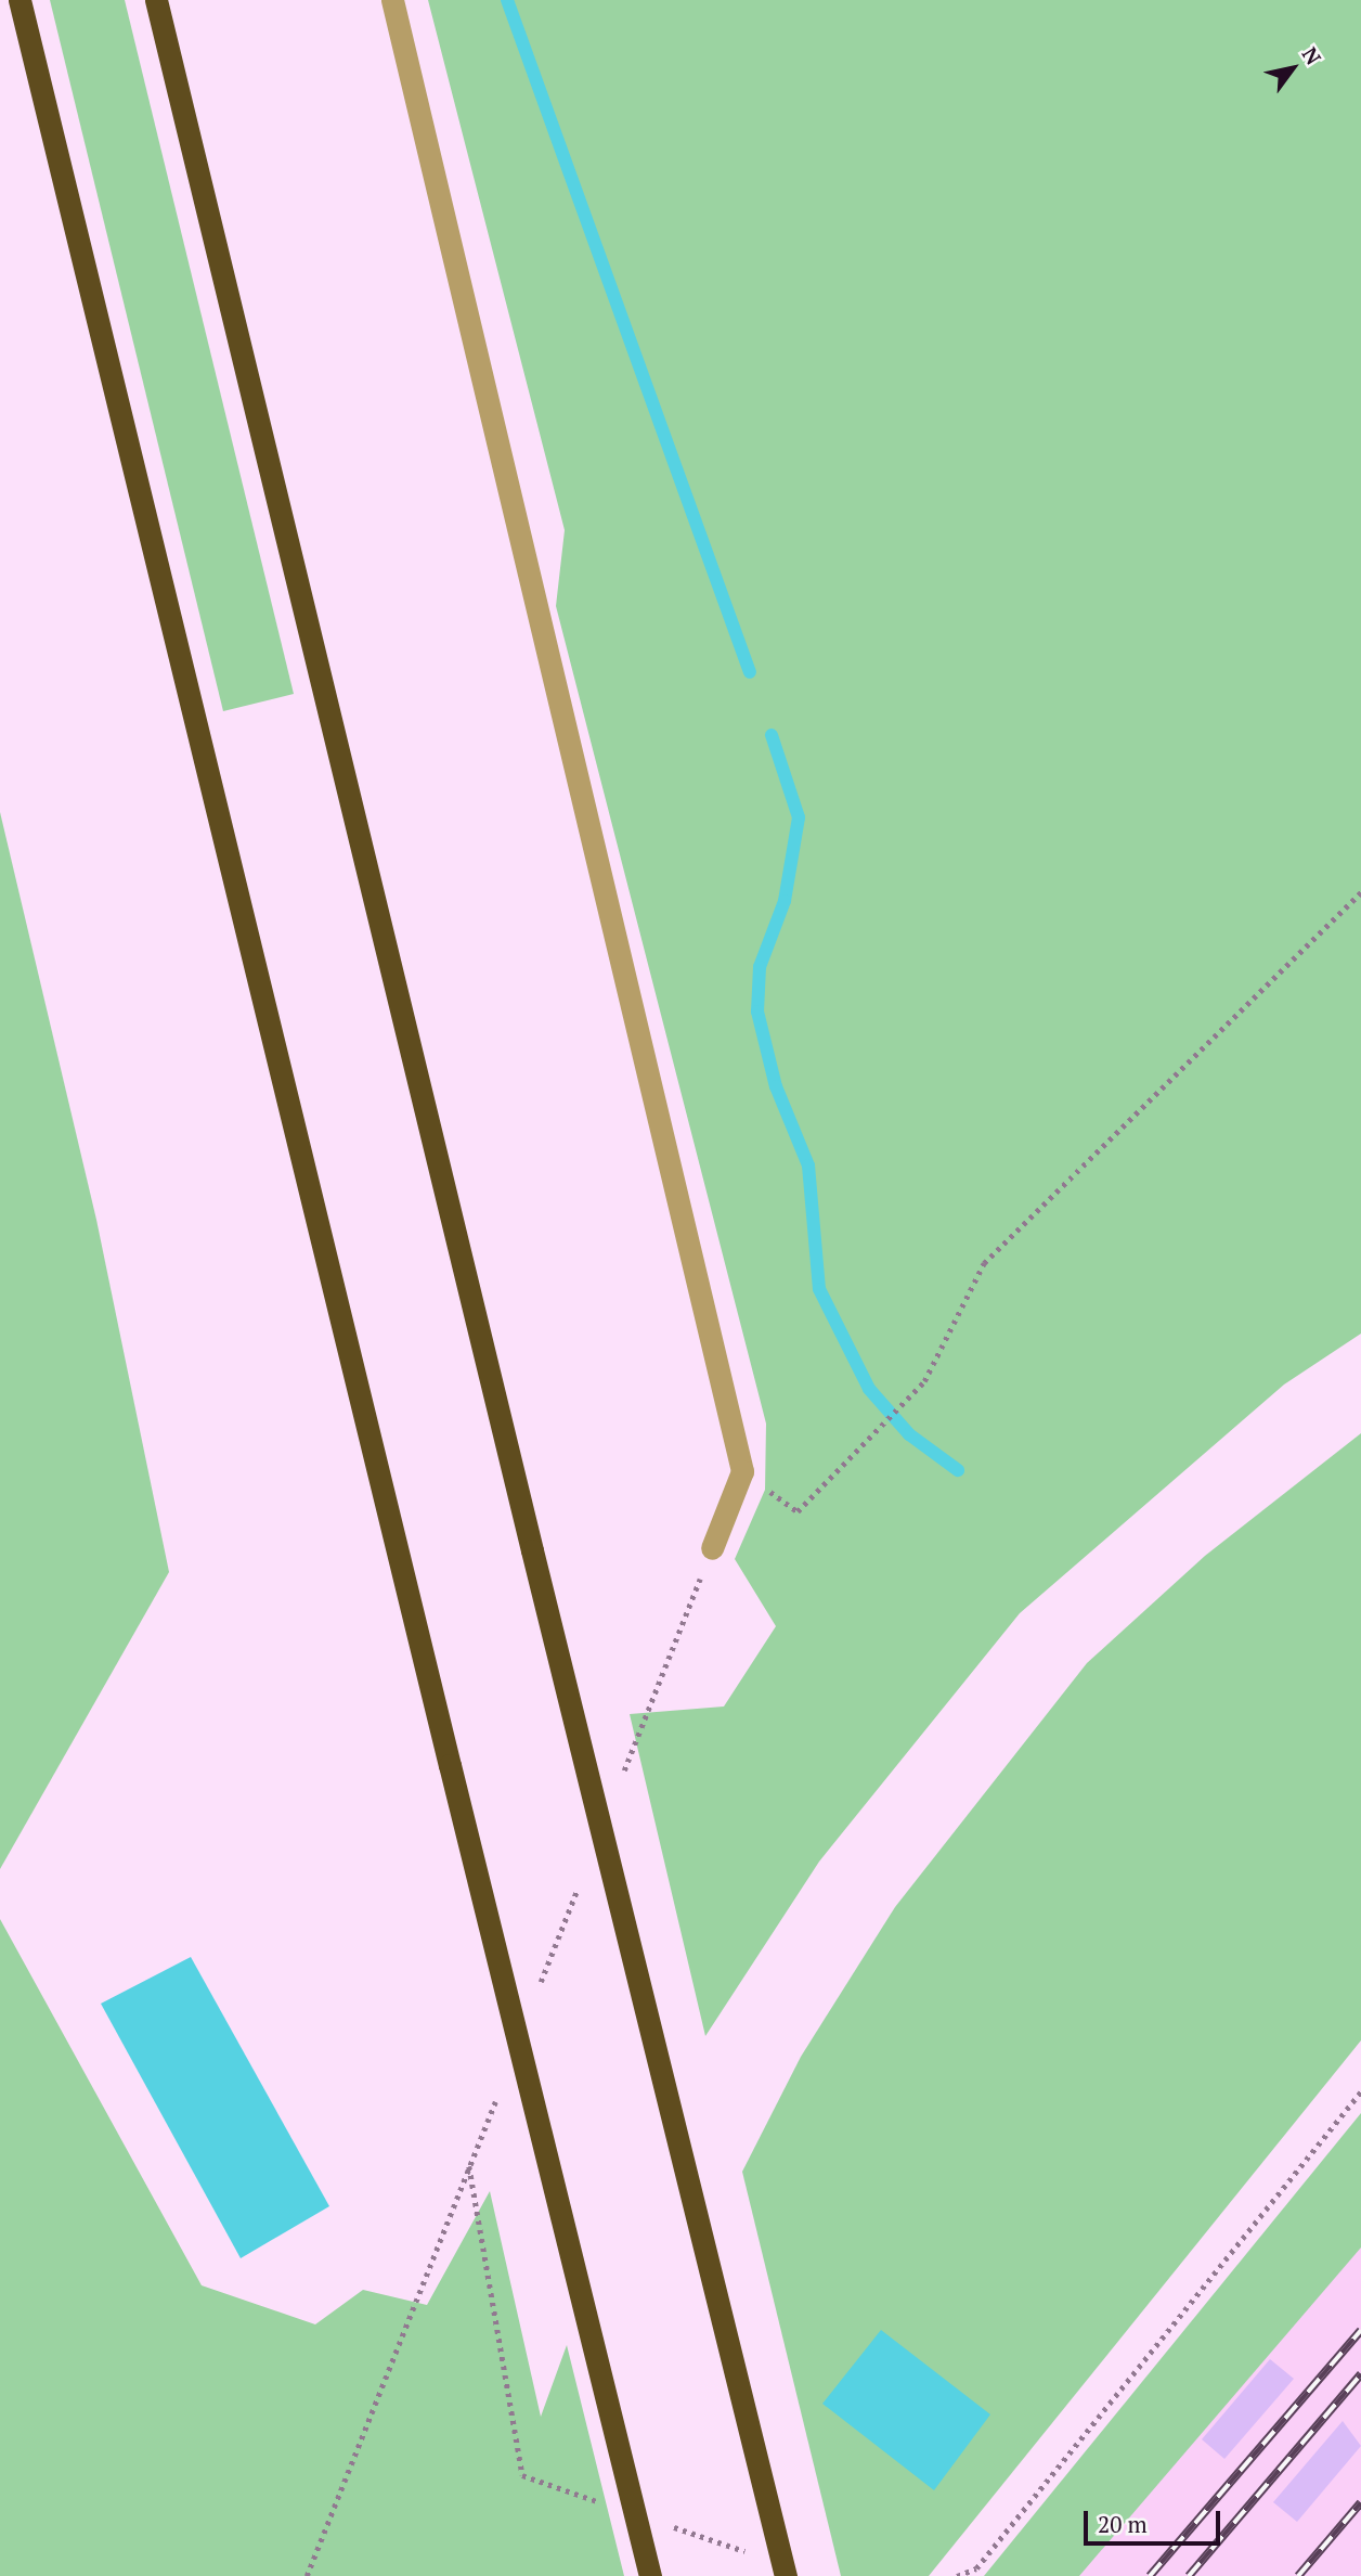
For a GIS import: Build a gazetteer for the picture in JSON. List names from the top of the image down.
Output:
{
  "scale_bar": "20 m",
  "north": "top right"
}
